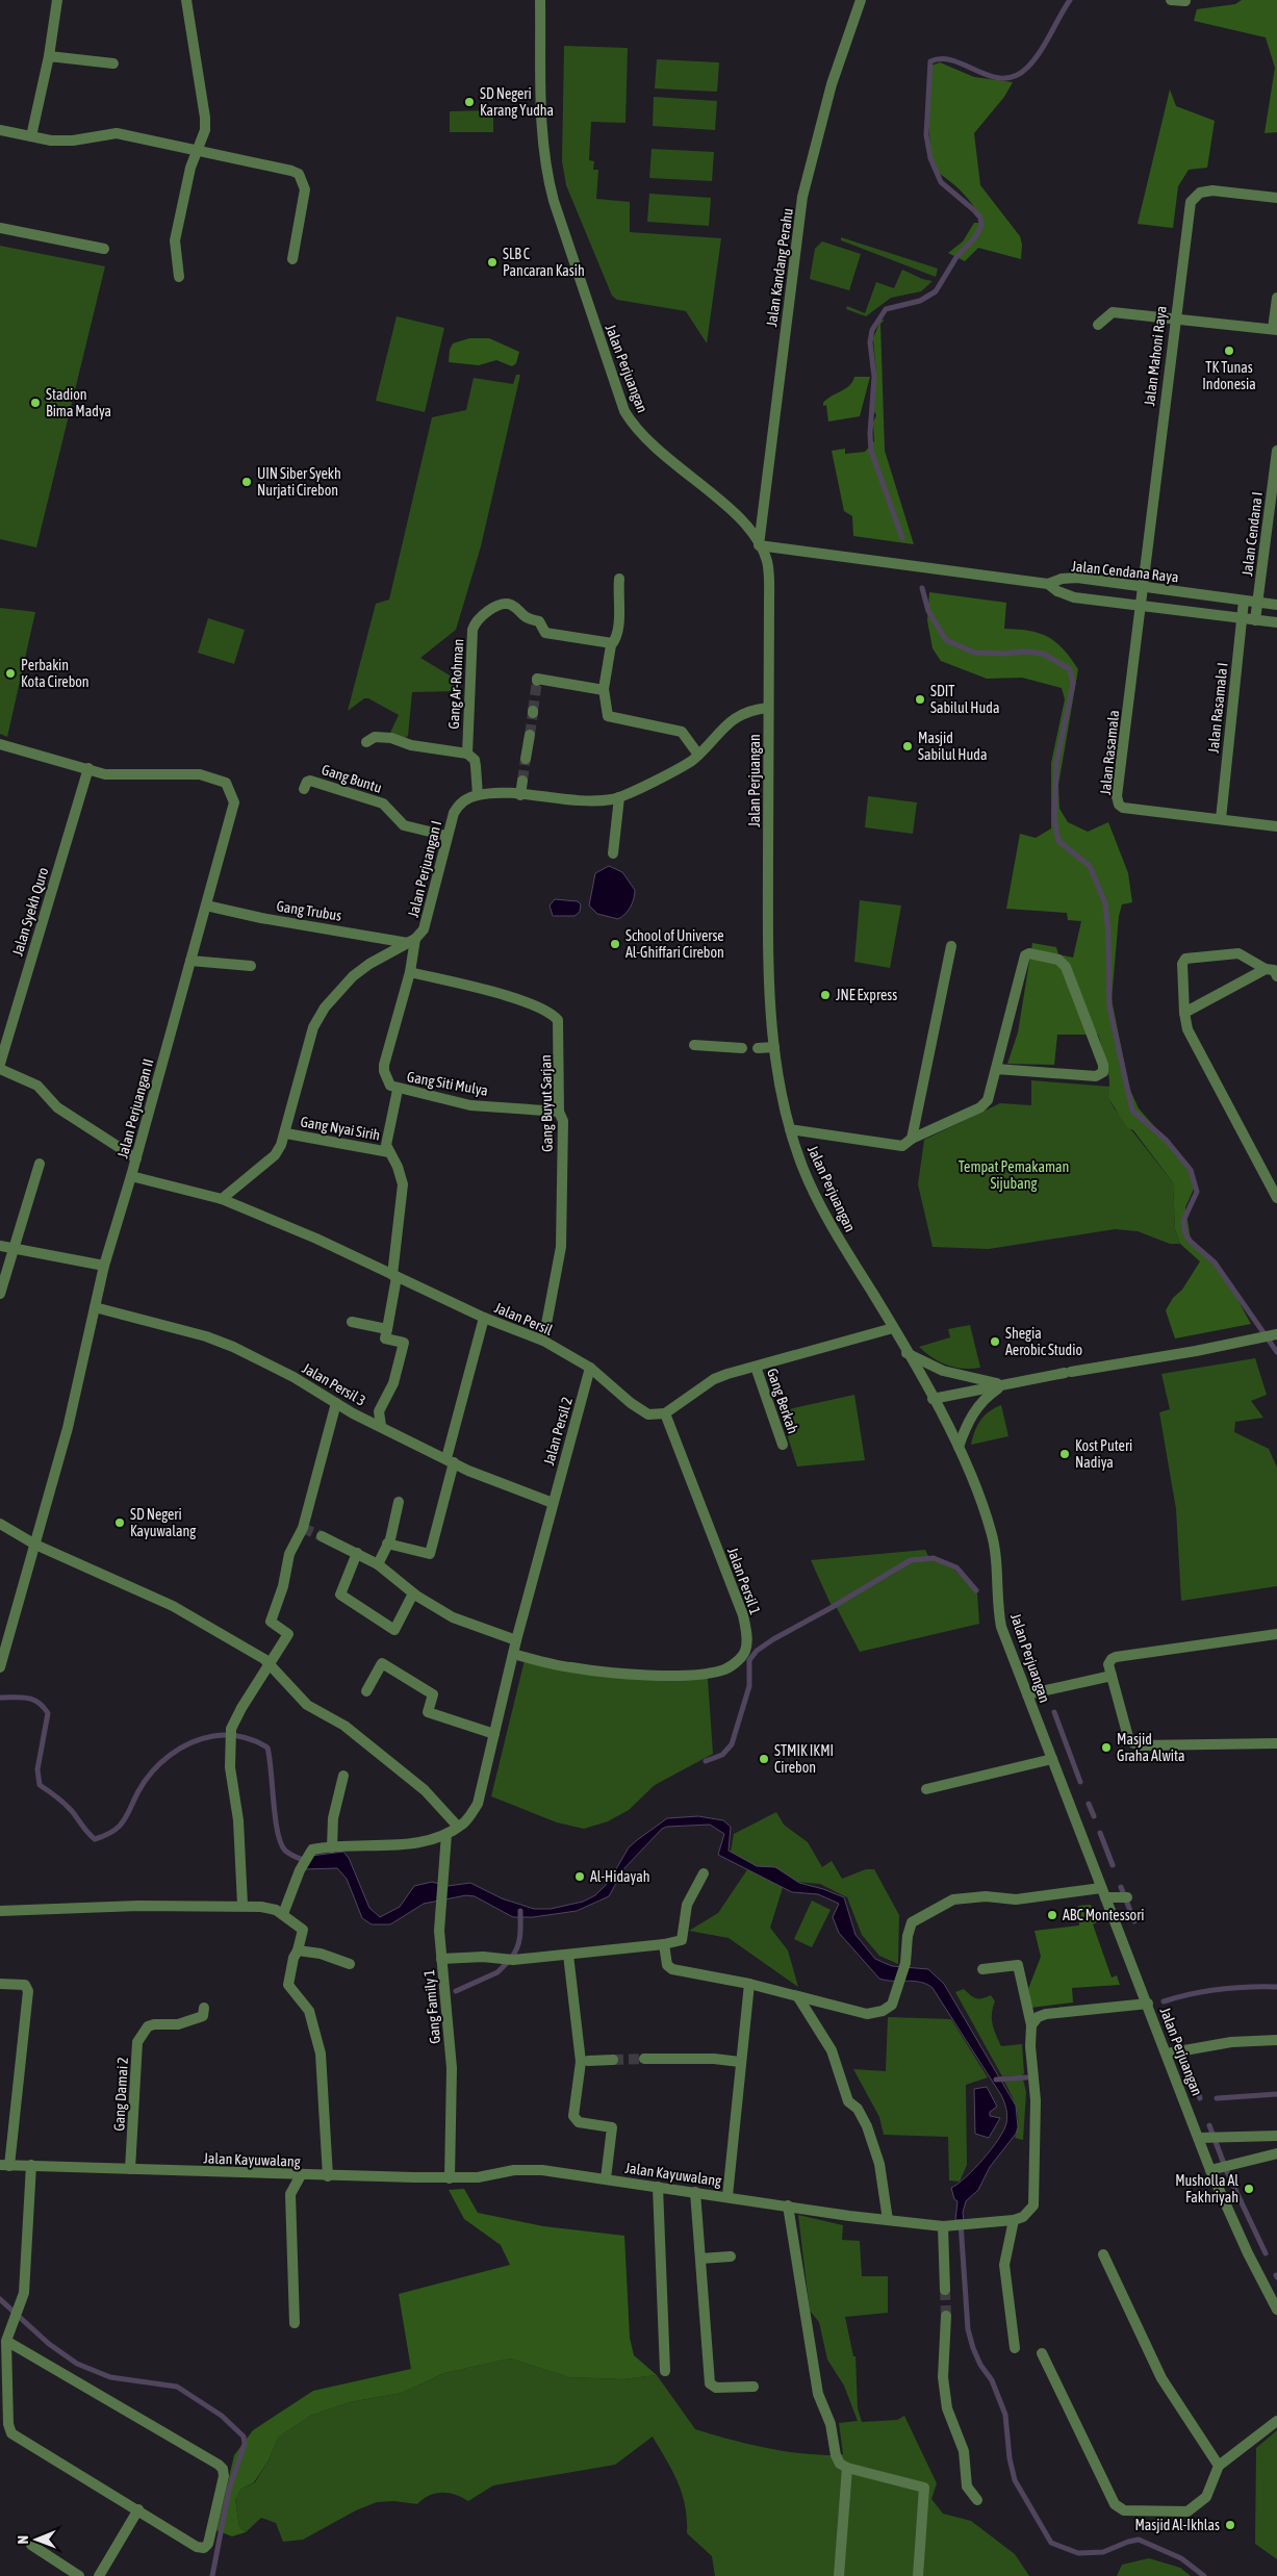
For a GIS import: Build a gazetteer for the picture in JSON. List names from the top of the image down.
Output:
{
  "streets": {
    "street": [
      "Jalan Kandang Perahu",
      "Jalan Mahoni Raya",
      "Jalan Perjuangan",
      "Jalan Cendana I",
      "Jalan Cendana Raya",
      "Gang Ar-Rohman",
      "Jalan Rasamala I",
      "Jalan Rasamala",
      "Gang Buntu",
      "Jalan Perjuangan I",
      "Gang Trubus",
      "Jalan Syekh Quro",
      "Gang Siti Mulya",
      "Gang Buyut Sarjan",
      "Jalan Perjuangan II",
      "Gang Nyai Sirih",
      "Jalan Persil",
      "Jalan Persil 3",
      "Gang Berkah",
      "Jalan Persil 2",
      "Jalan Persil 1",
      "Gang Family 1",
      "Gang Damai 2",
      "Jalan Kayuwalang"
    ]
  },
  "crossings": [
    ["Jalan Kandang Perahu", "Jalan Perjuangan"],
    ["Jalan Mahoni Raya", "Jalan Cendana Raya"],
    ["Jalan Mahoni Raya", "Jalan Rasamala"],
    ["Jalan Cendana I", "Jalan Cendana Raya"],
    ["Jalan Cendana Raya", "Jalan Rasamala I"],
    ["Jalan Cendana Raya", "Jalan Rasamala"],
    ["Gang Ar-Rohman", "Jalan Perjuangan I"],
    ["Jalan Rasamala I", "Jalan Rasamala"],
    ["Gang Buntu", "Jalan Perjuangan I"],
    ["Jalan Perjuangan I", "Gang Trubus"],
    ["Jalan Perjuangan I", "Gang Siti Mulya"],
    ["Gang Trubus", "Gang Siti Mulya"],
    ["Gang Trubus", "Jalan Perjuangan II"],
    ["Jalan Syekh Quro", "Jalan Perjuangan II"],
    ["Gang Siti Mulya", "Gang Buyut Sarjan"],
    ["Gang Buyut Sarjan", "Jalan Persil"],
    ["Jalan Perjuangan II", "Jalan Persil"],
    ["Jalan Perjuangan II", "Jalan Persil 3"],
    ["Jalan Persil", "Jalan Persil 2"],
    ["Jalan Persil", "Jalan Persil 1"],
    ["Jalan Persil 3", "Jalan Persil 2"],
    ["Jalan Persil 2", "Jalan Persil 1"],
    ["Gang Family 1", "Jalan Kayuwalang"],
    ["Gang Damai 2", "Jalan Kayuwalang"]
  ],
  "parks": ["Tempat Pemakaman Sijubang"],
  "places": [
    "SD Negeri Karang Yudha",
    "SLB C Pancaran Kasih",
    "TK Tunas Indonesia",
    "Stadion Bima Madya",
    "UIN Siber Syekh Nurjati Cirebon",
    "Perbakin Kota Cirebon",
    "SDIT Sabilul Huda",
    "Masjid Sabilul Huda",
    "School of Universe Al-Ghiffari Cirebon",
    "JNE Express",
    "Shegia Aerobic Studio",
    "Kost Puteri Nadiya",
    "SD Negeri Kayuwalang",
    "Masjid Graha Alwita",
    "STMIK IKMI Cirebon",
    "Al-Hidayah",
    "ABC Montessori",
    "Musholla Al Fakhriyah",
    "Masjid Al-Ikhlas"
  ],
  "north": "left"
}
